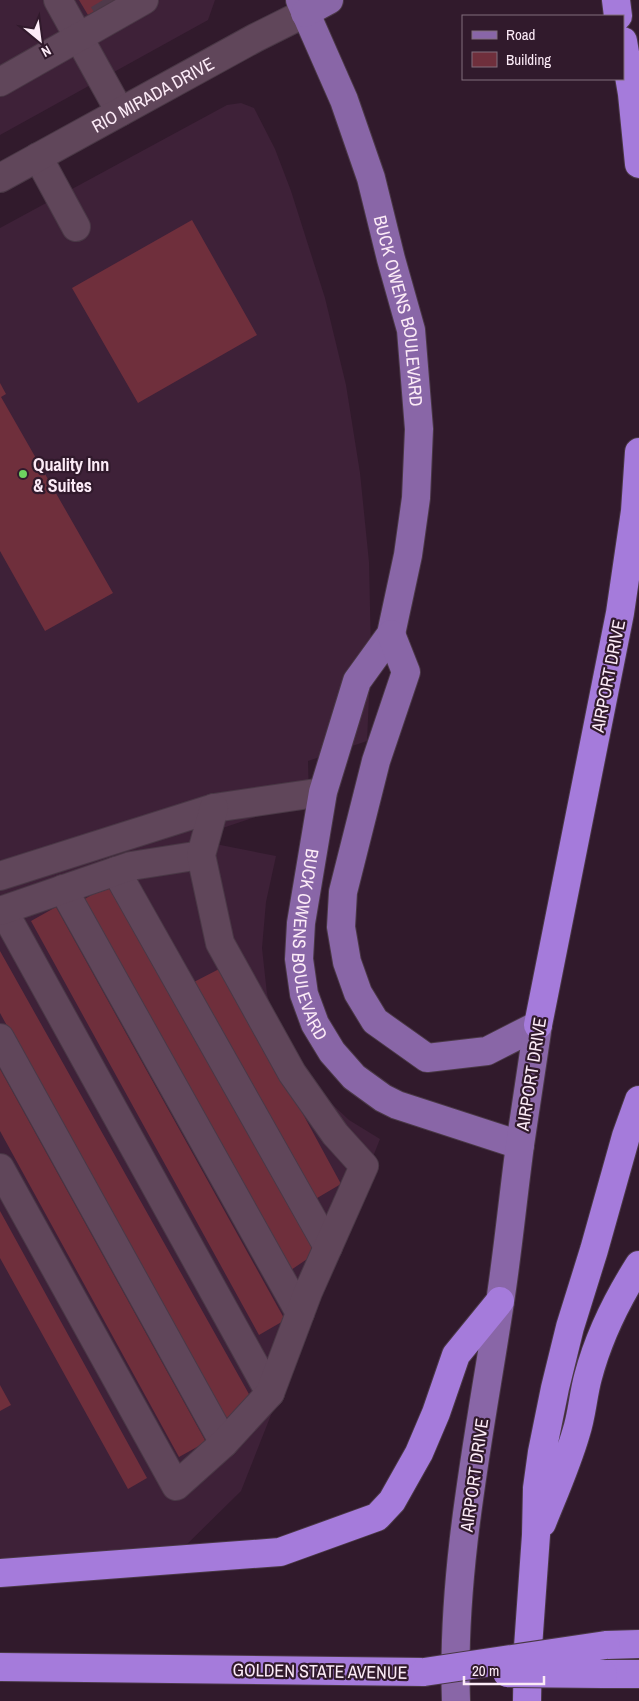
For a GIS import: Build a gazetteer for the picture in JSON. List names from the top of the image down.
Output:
{
  "streets": {
    "highway": ["AIRPORT DRIVE", "GOLDEN STATE AVENUE"],
    "main road": ["BUCK OWENS BOULEVARD"],
    "street": ["RIO MIRADA DRIVE"]
  },
  "crossings": [
    ["RIO MIRADA DRIVE", "BUCK OWENS BOULEVARD"],
    ["BUCK OWENS BOULEVARD", "AIRPORT DRIVE"]
  ],
  "places": ["Quality Inn & Suites"],
  "legend": ["Road", "Building"],
  "scale_bar": "20 m",
  "north": "bottom right"
}
